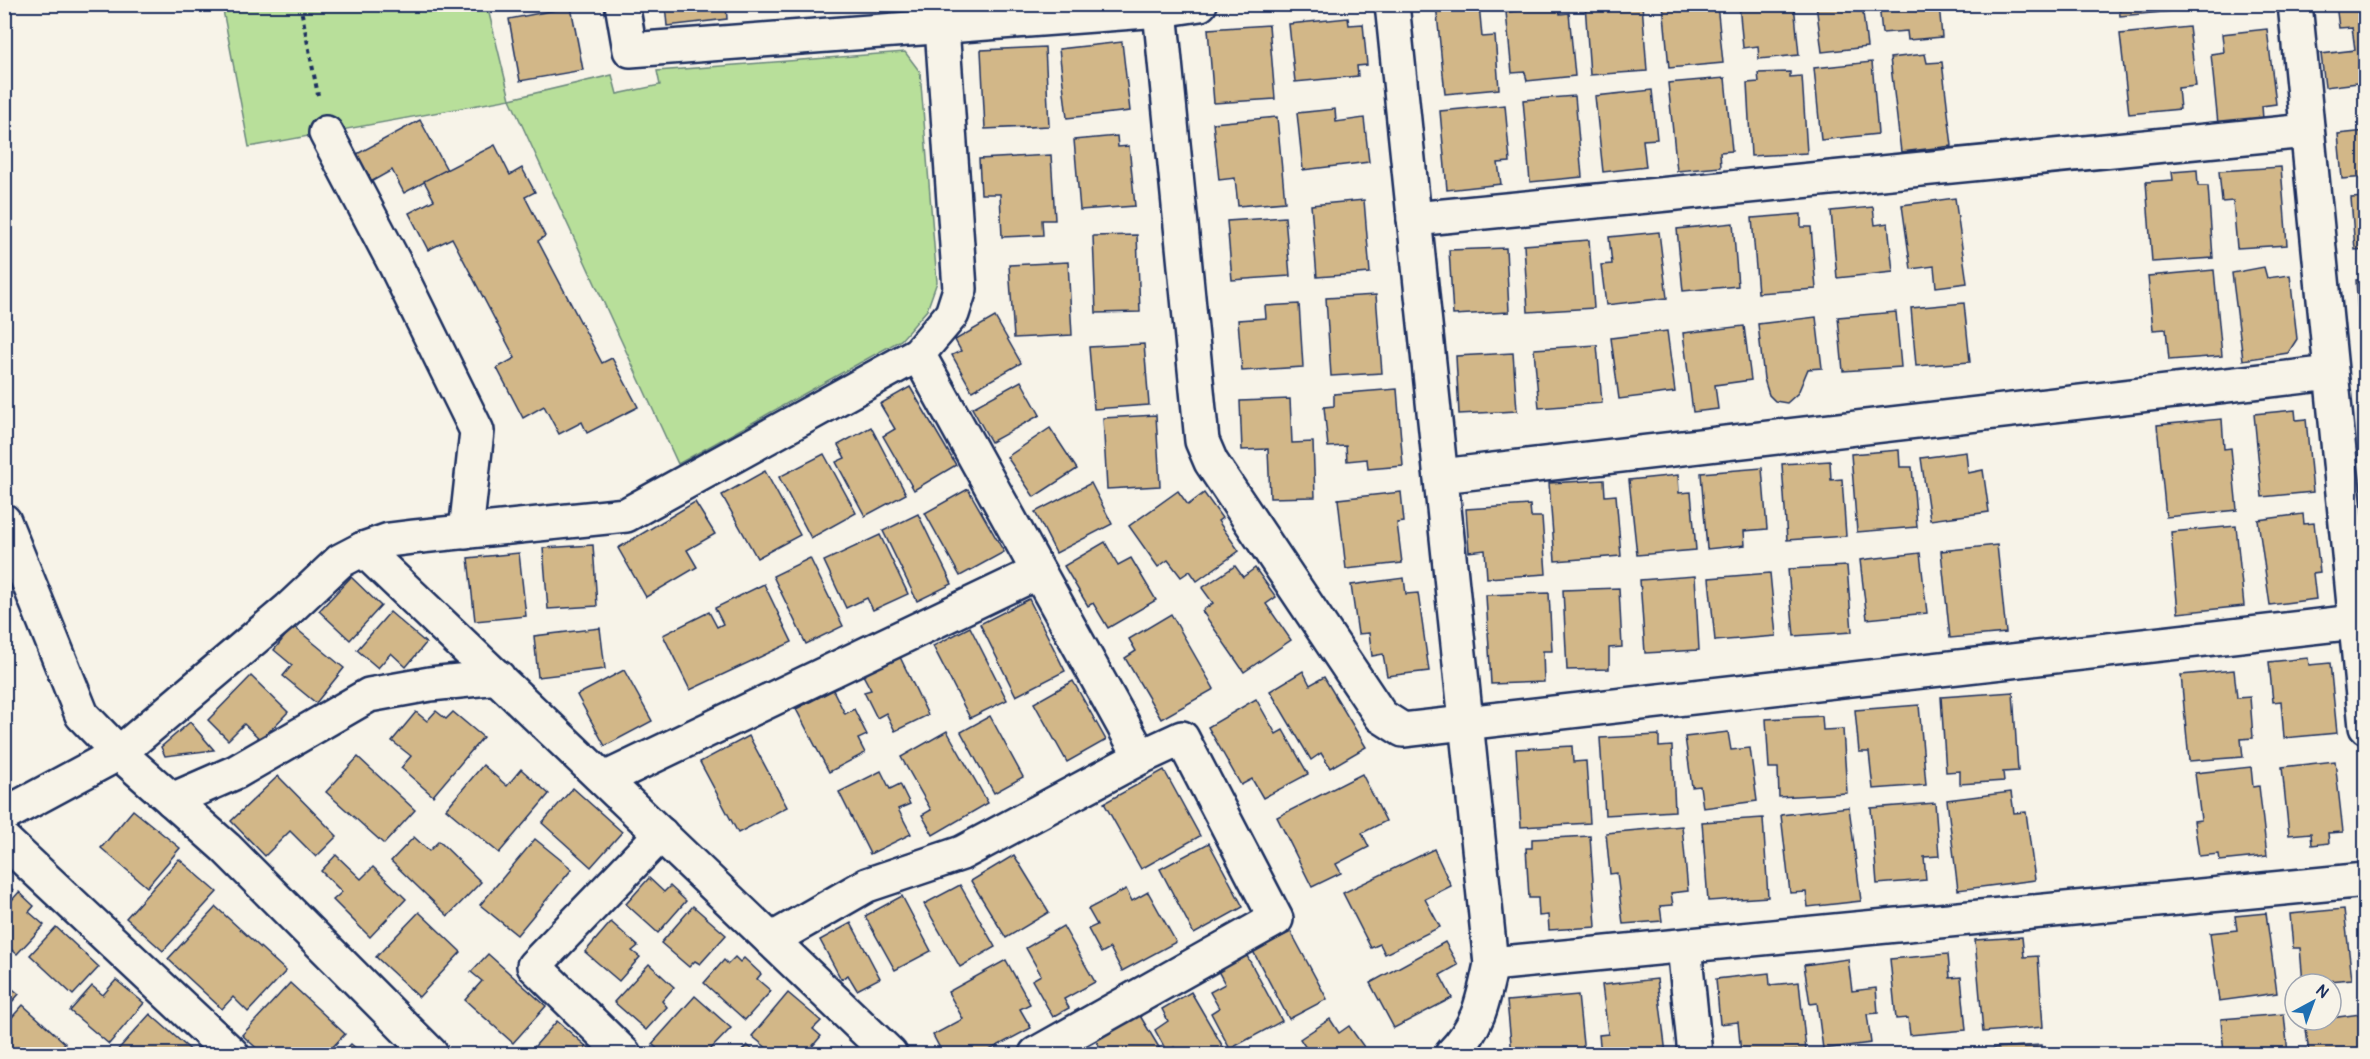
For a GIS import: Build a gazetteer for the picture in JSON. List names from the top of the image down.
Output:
{
  "north": "top right"
}
